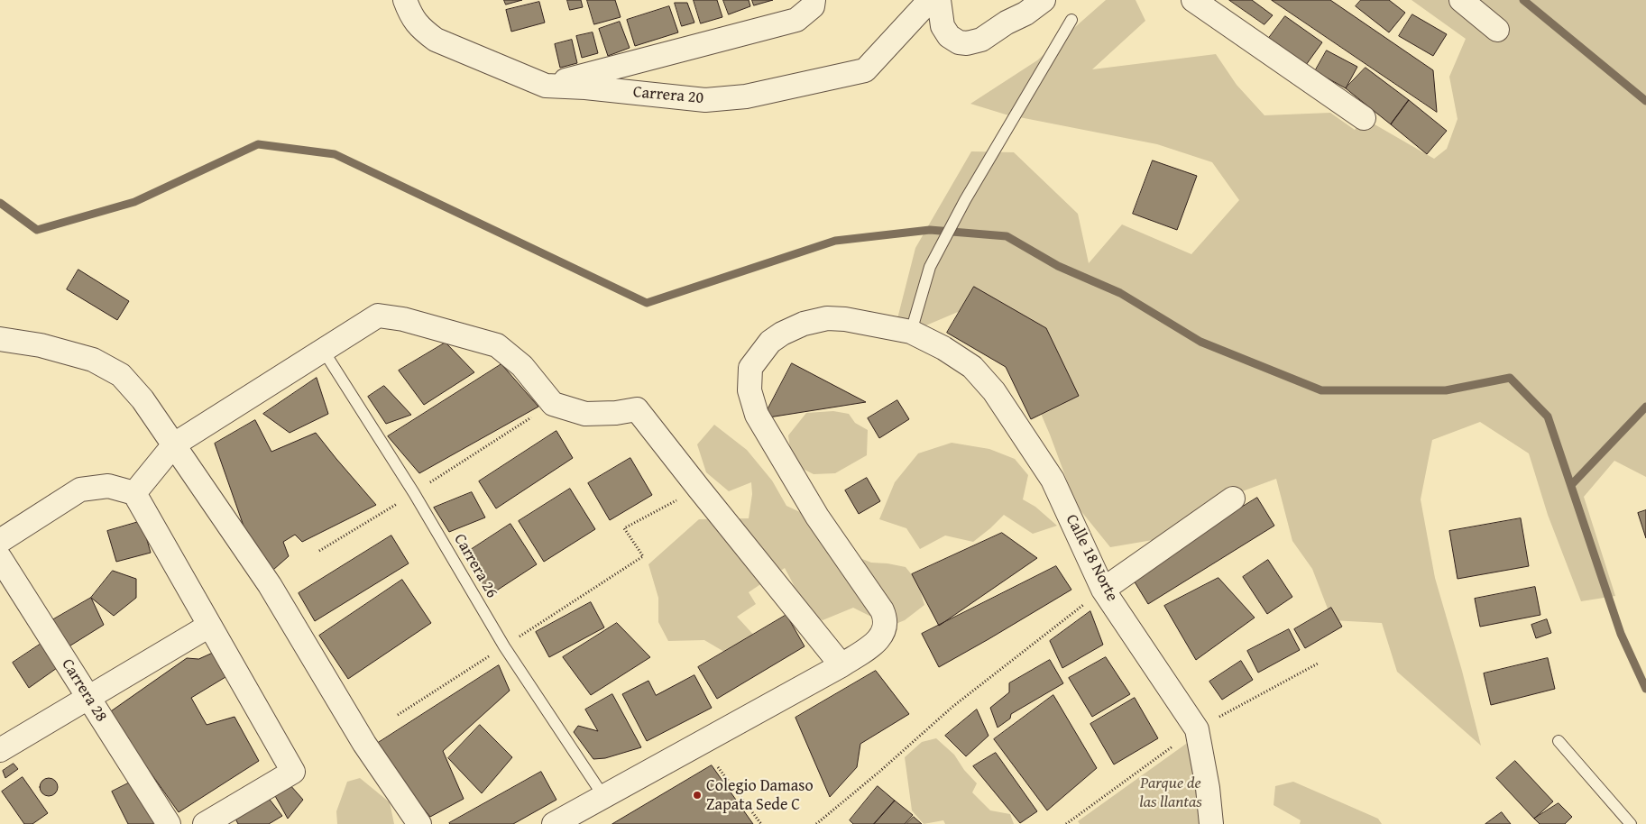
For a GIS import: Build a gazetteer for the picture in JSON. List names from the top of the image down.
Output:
{
  "streets": {
    "street": ["Carrera 20", "Calle 18 Norte", "Carrera 28"],
    "lane": ["Carrera 26"]
  },
  "crossings": [
    ["Calle 18 Norte", "Carrera 26"]
  ],
  "parks": ["Parque de las llantas"],
  "places": ["Colegio Damaso Zapata Sede C"]
}
